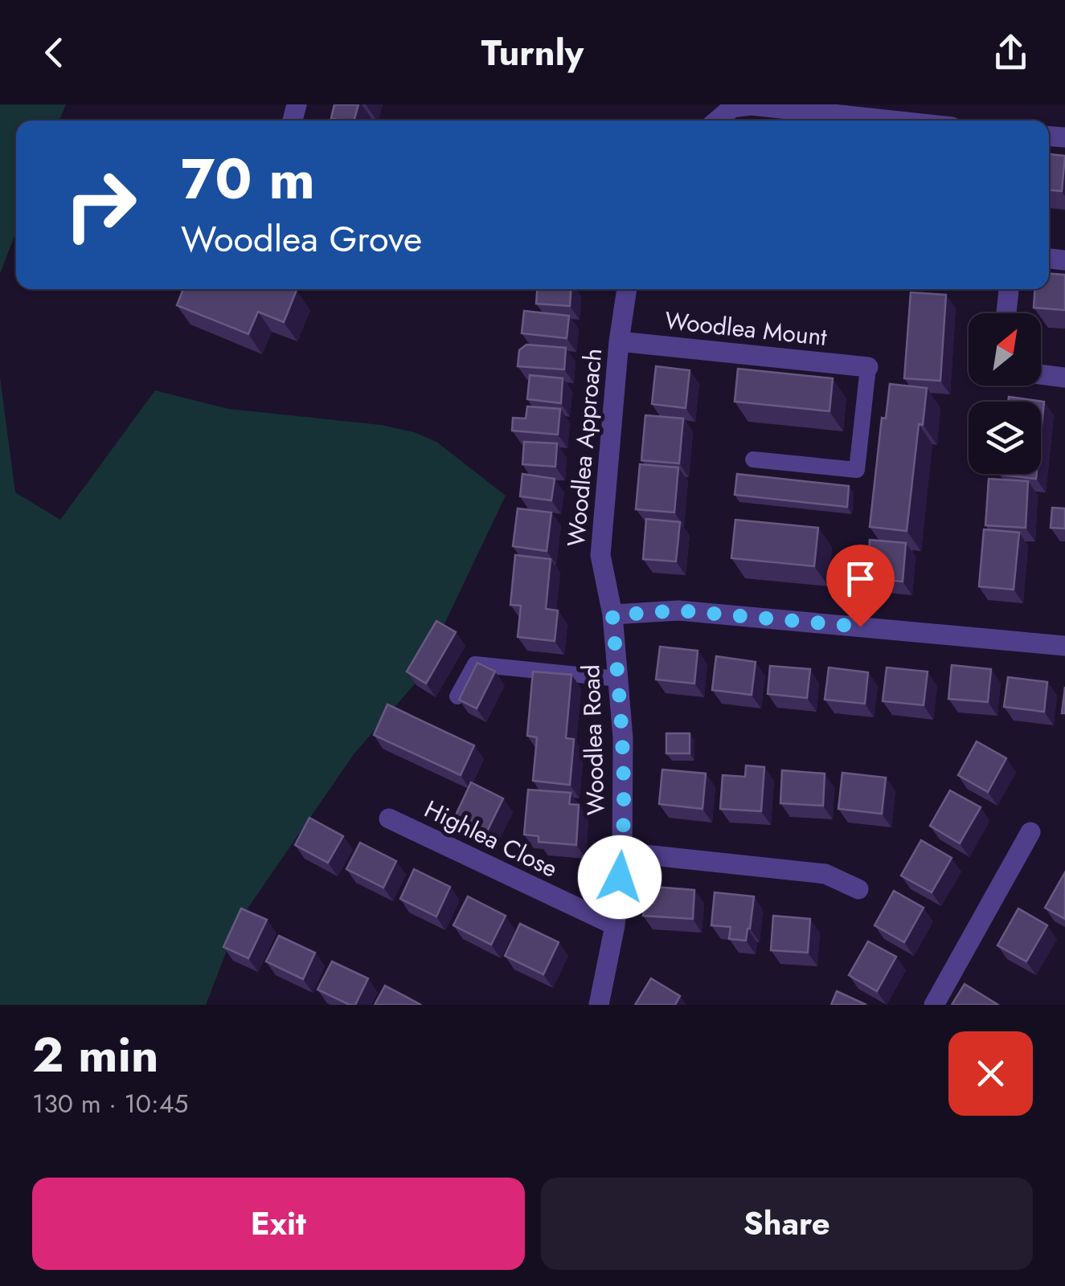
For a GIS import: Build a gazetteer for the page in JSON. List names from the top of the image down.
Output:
{
  "streets": {
    "street": [
      "Woodlea Mount",
      "Woodlea Approach",
      "Woodlea Road",
      "Highlea Close"
    ]
  },
  "crossings": [
    ["Woodlea Mount", "Woodlea Approach"],
    ["Woodlea Approach", "Woodlea Road"],
    ["Woodlea Road", "Highlea Close"]
  ],
  "north": "top right",
  "page": {
    "header": "Turnly",
    "turn": ["70 m", "Woodlea Grove"],
    "heading": ["2 min", "130 m · 10:45"],
    "buttons": ["Exit", "Share"]
  }
}
